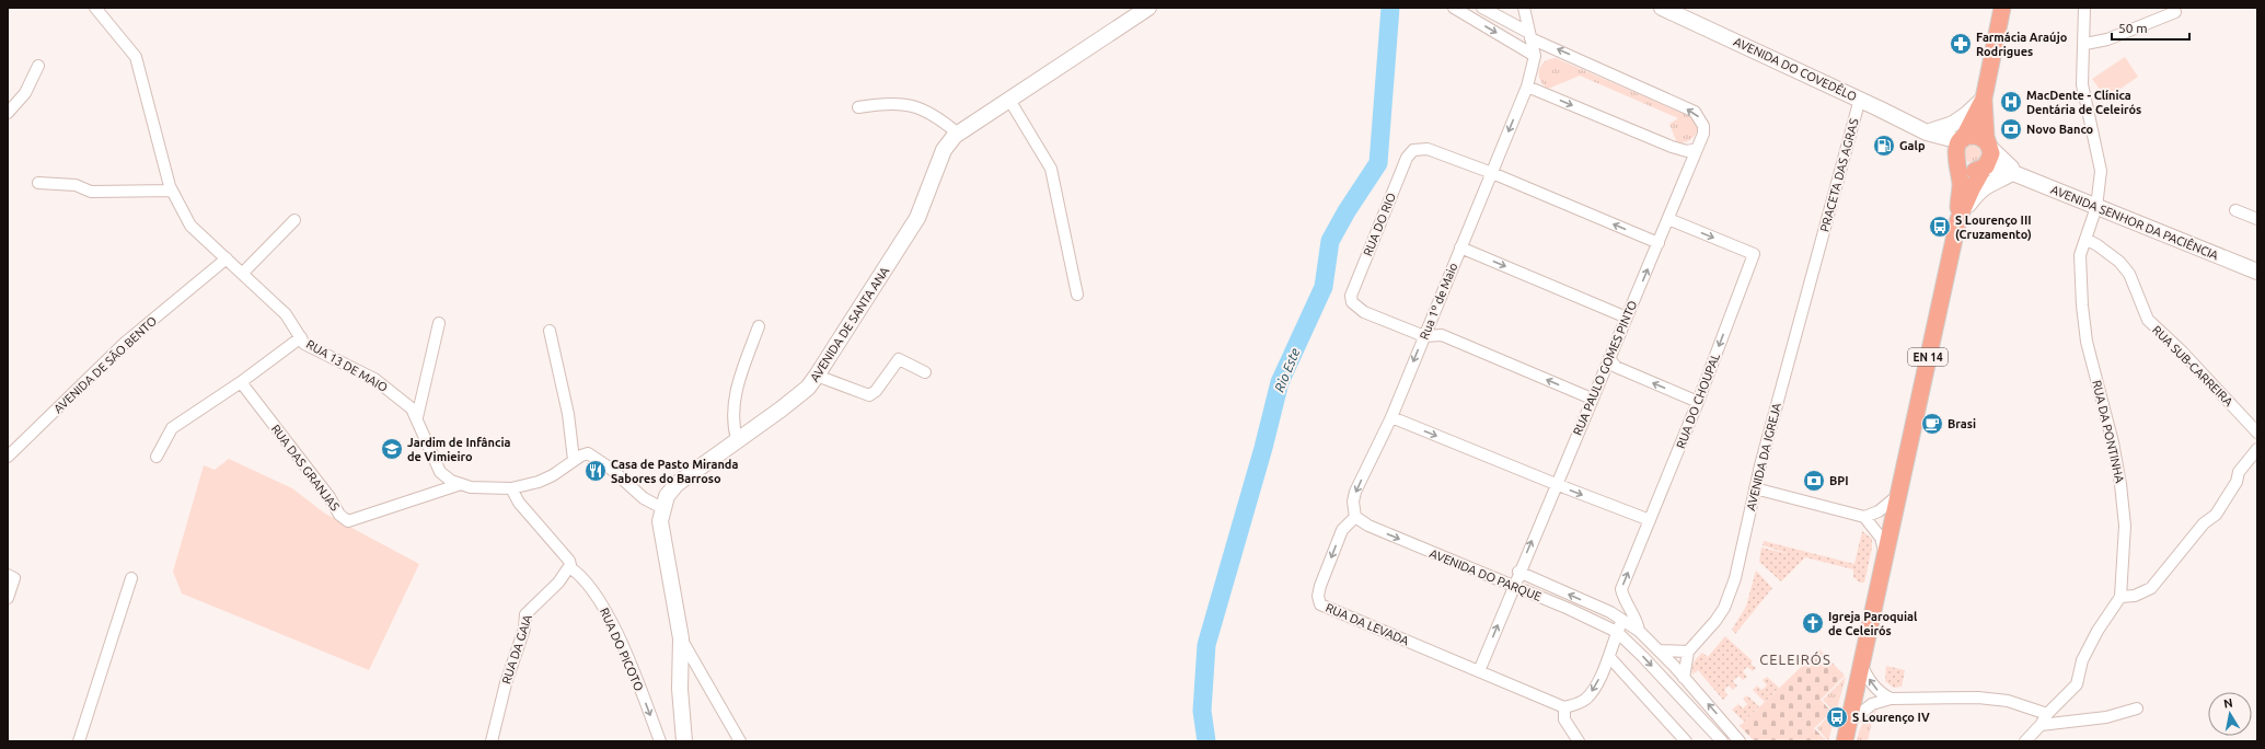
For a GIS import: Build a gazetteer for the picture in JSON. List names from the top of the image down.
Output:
{
  "streets": {
    "main road": ["EN 14"],
    "street": [
      "AVENIDA DO COVEDÊLO",
      "PRACETA DAS AGRAS",
      "AVENIDA SENHOR DA PACIÊNCIA",
      "RUA DO RIO",
      "Rua 1º de Maio",
      "AVENIDA DE SANTA ANA",
      "AVENIDA DE SÃO BENTO",
      "RUA 13 DE MAIO",
      "RUA SUB-CARREIRA",
      "RUA PAULO GOMES PINTO",
      "RUA DO CHOUPAL",
      "RUA DA PONTINHA",
      "AVENIDA DA IGREJA",
      "RUA DAS GRANJAS",
      "AVENIDA DO PARQUE",
      "RUA DA LEVADA",
      "RUA DA GAIA",
      "RUA DO PICOTO"
    ]
  },
  "crossings": [
    ["AVENIDA DO COVEDÊLO", "PRACETA DAS AGRAS"],
    ["PRACETA DAS AGRAS", "AVENIDA DA IGREJA"],
    ["AVENIDA SENHOR DA PACIÊNCIA", "EN 14"],
    ["AVENIDA SENHOR DA PACIÊNCIA", "RUA DA PONTINHA"],
    ["RUA DO RIO", "Rua 1º de Maio"],
    ["Rua 1º de Maio", "AVENIDA DO PARQUE"],
    ["Rua 1º de Maio", "RUA DA LEVADA"],
    ["AVENIDA DE SANTA ANA", "RUA 13 DE MAIO"],
    ["AVENIDA DE SÃO BENTO", "RUA 13 DE MAIO"],
    ["RUA 13 DE MAIO", "RUA DAS GRANJAS"],
    ["RUA SUB-CARREIRA", "RUA DA PONTINHA"],
    ["RUA PAULO GOMES PINTO", "RUA DO CHOUPAL"],
    ["RUA PAULO GOMES PINTO", "AVENIDA DO PARQUE"],
    ["RUA DO CHOUPAL", "AVENIDA DO PARQUE"],
    ["AVENIDA DO PARQUE", "RUA DA LEVADA"],
    ["RUA DA GAIA", "RUA DO PICOTO"]
  ],
  "one_way": ["Rua 1º de Maio"],
  "districts": ["CELEIRÓS"],
  "water": ["Rio Este"],
  "places": {
    "pharmacy": ["Farmácia Araújo Rodrigues"],
    "hospital": ["MacDente - Clínica Dentária de Celeirós"],
    "bank": ["Novo Banco", "BPI"],
    "fuel station": ["Galp"],
    "bus stop": ["S Lourenço III (Cruzamento)", "S Lourenço IV"],
    "cafe": ["Brasi"],
    "school or university": ["Jardim de Infância de Vimieiro"],
    "restaurant": ["Casa de Pasto Miranda Sabores do Barroso"],
    "church": ["Igreja Paroquial de Celeirós"]
  },
  "scale_bar": "50 m",
  "north": "top"
}
